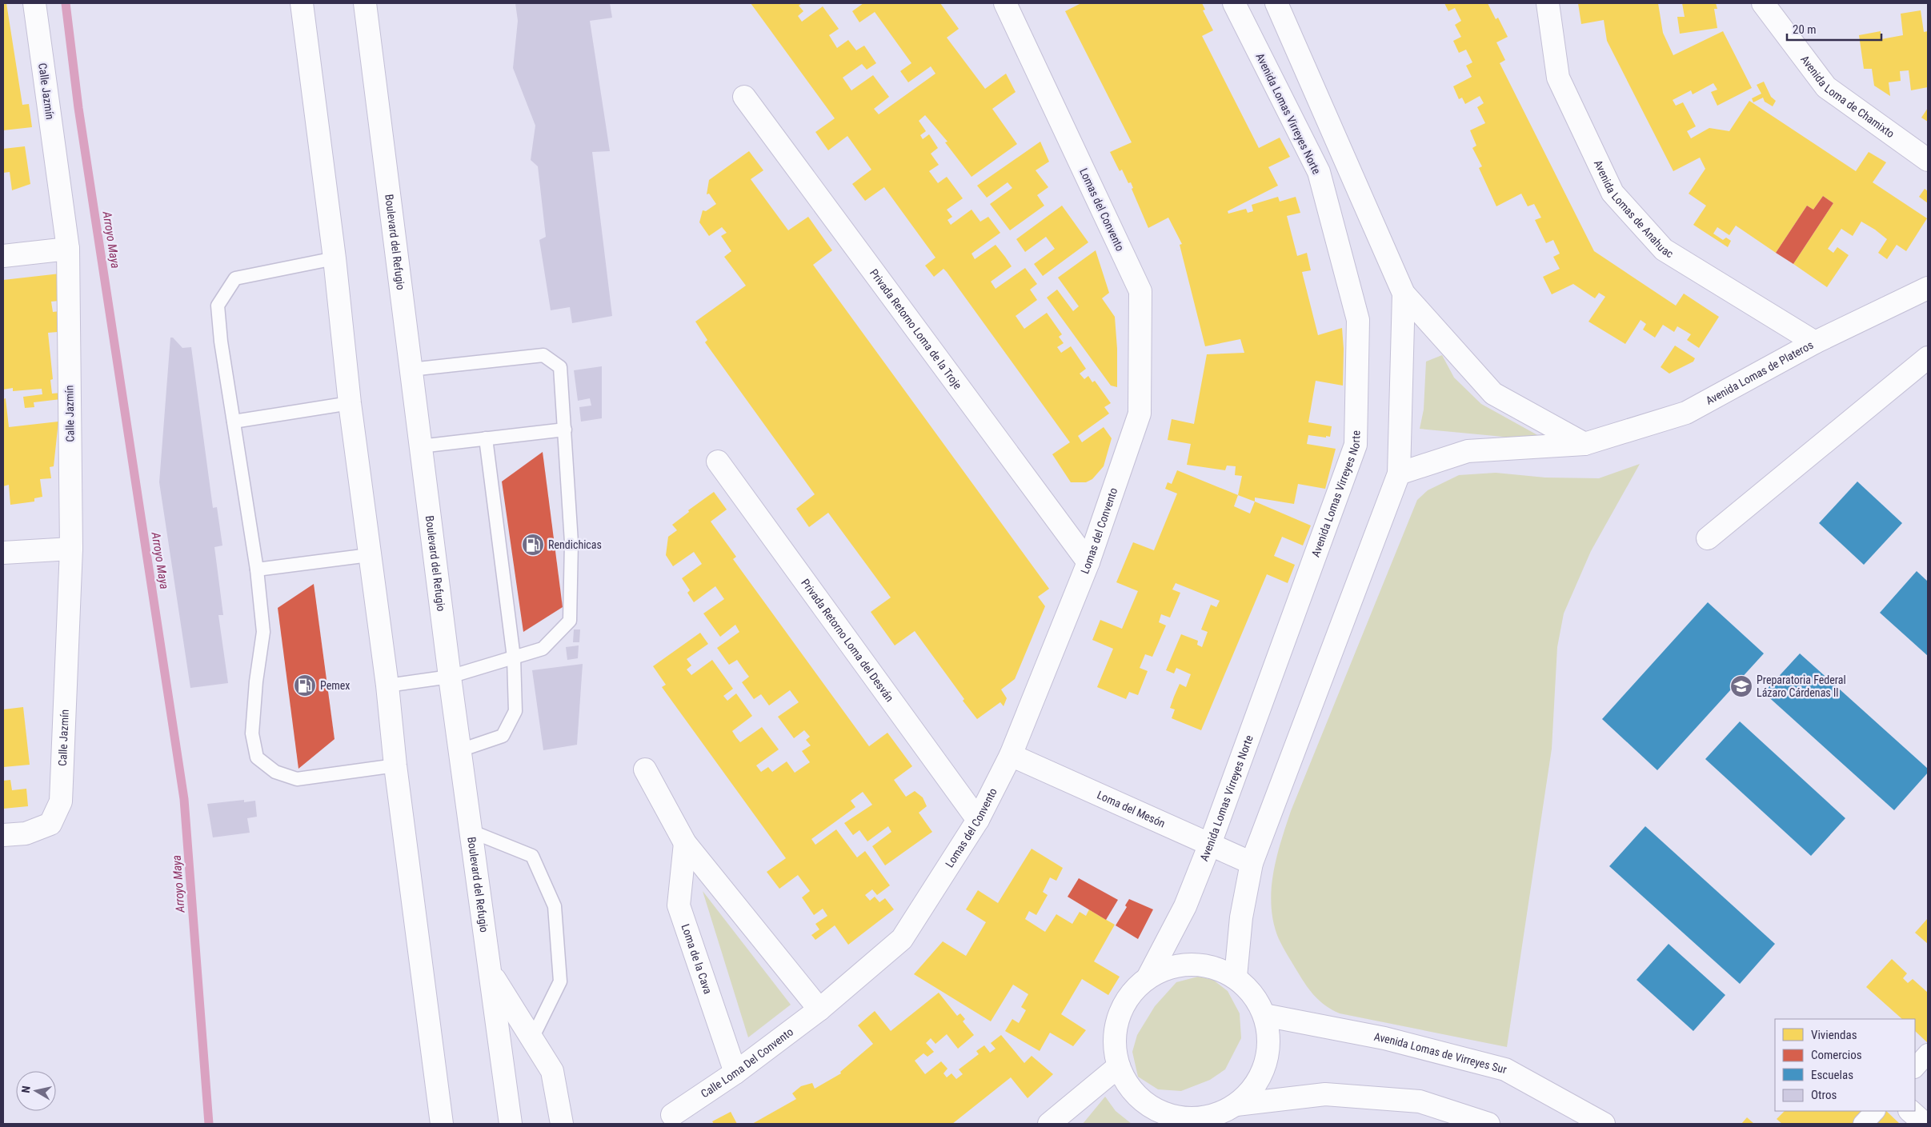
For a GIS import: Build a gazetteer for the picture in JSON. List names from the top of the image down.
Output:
{
  "streets": {
    "street": [
      "Calle Jazmín",
      "Avenida Loma de Chamixto",
      "Avenida Lomas Virreyes Norte",
      "Avenida Lomas de Anahuac",
      "Lomas del Convento",
      "Boulevard del Refugio",
      "Privada Retorno Loma de la Troje",
      "Avenida Lomas de Plateros",
      "Privada Retorno Loma del Desván",
      "Loma del Mesón",
      "Loma de la Cava",
      "Avenida Lomas de Virreyes Sur",
      "Calle Loma Del Convento"
    ]
  },
  "crossings": [
    ["Avenida Lomas Virreyes Norte", "Loma del Mesón"],
    ["Avenida Lomas de Anahuac", "Avenida Lomas de Plateros"],
    ["Lomas del Convento", "Privada Retorno Loma de la Troje"],
    ["Lomas del Convento", "Privada Retorno Loma del Desván"],
    ["Lomas del Convento", "Loma del Mesón"],
    ["Lomas del Convento", "Calle Loma Del Convento"],
    ["Loma de la Cava", "Calle Loma Del Convento"]
  ],
  "water": ["Arroyo Maya"],
  "places": {
    "fuel station": ["Rendichicas", "Pemex"],
    "school or university": ["Preparatoria Federal Lázaro Cárdenas ll"]
  },
  "legend": [
    "Viviendas",
    "Comercios",
    "Escuelas",
    "Otros"
  ],
  "scale_bar": "20 m",
  "north": "left"
}
